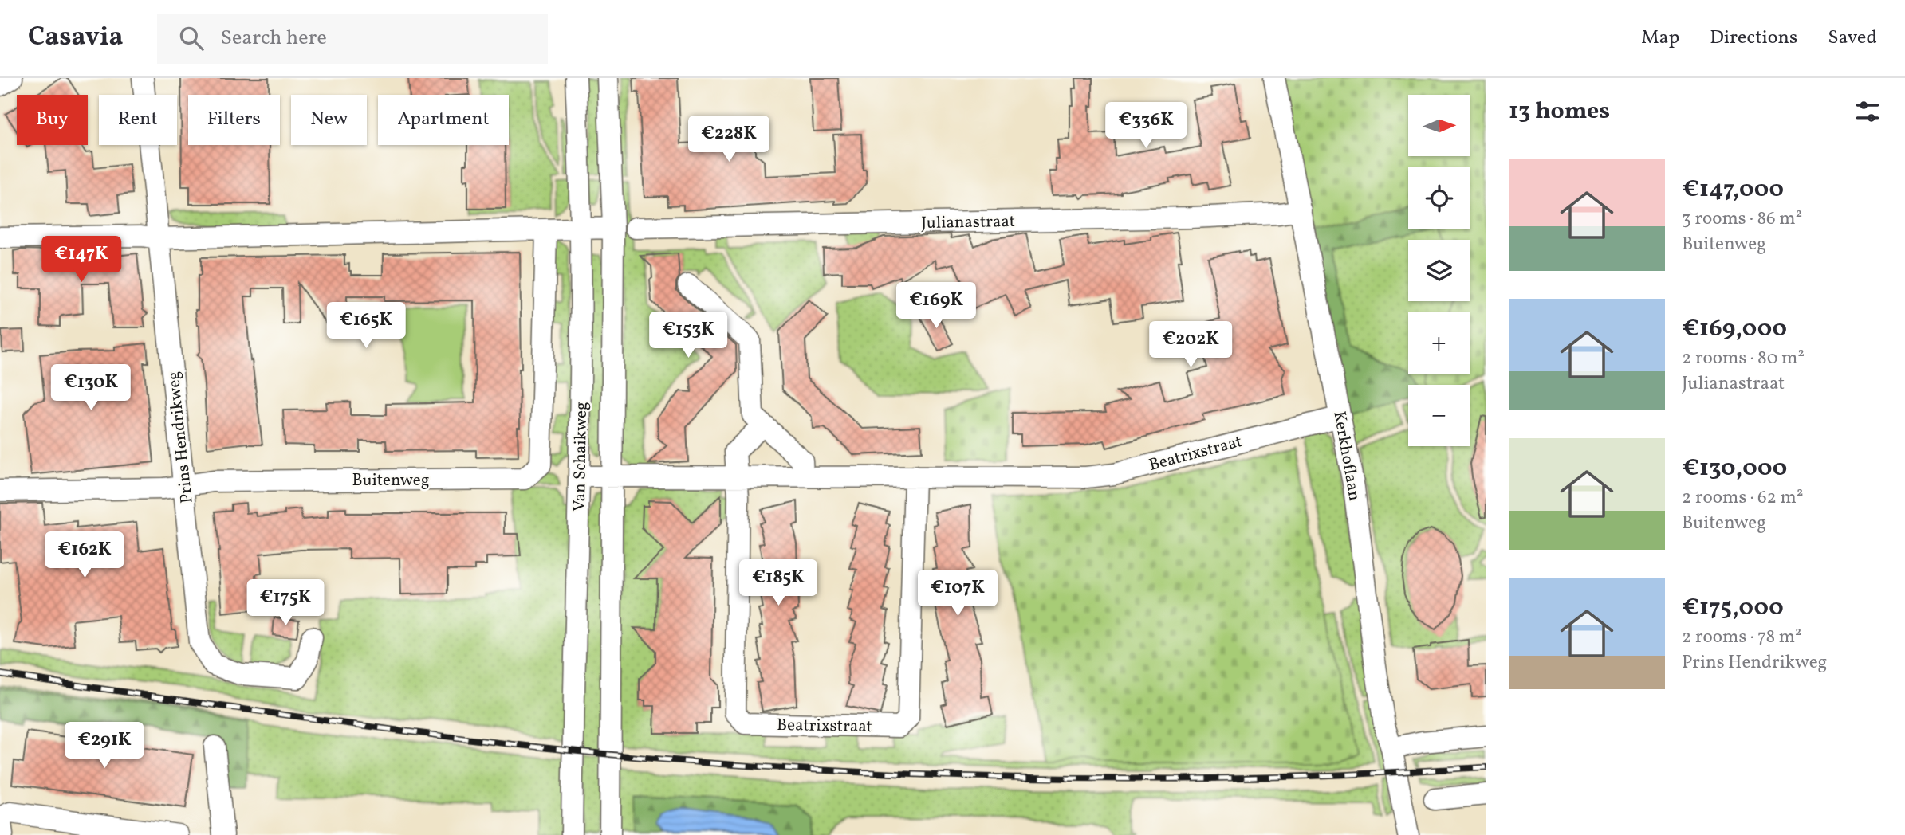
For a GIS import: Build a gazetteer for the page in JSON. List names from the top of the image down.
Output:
{
  "streets": {
    "street": [
      "Julianastraat",
      "Prins Hendrikweg",
      "Beatrixstraat",
      "Kerkhoflaan",
      "Van Schaikweg",
      "Buitenweg"
    ]
  },
  "crossings": [
    ["Julianastraat", "Kerkhoflaan"],
    ["Prins Hendrikweg", "Buitenweg"],
    ["Beatrixstraat", "Kerkhoflaan"],
    ["Beatrixstraat", "Van Schaikweg"]
  ],
  "north": "right",
  "page": {
    "header": "Casavia",
    "search": "Search here",
    "nav": ["Map", "Directions", "Saved"],
    "heading": "13 homes",
    "map_buttons": ["+", "−"],
    "chip": [
      "Buy",
      "Rent",
      "Filters",
      "New",
      "Apartment"
    ],
    "price": [
      "€336K",
      "€228K",
      "€147K",
      "€169K",
      "€165K",
      "€153K",
      "€202K",
      "€130K",
      "€162K",
      "€185K",
      "€107K",
      "€175K",
      "€291K"
    ],
    "list": [
      {
        "name": "€147,000",
        "note": "3 rooms · 86 m² · Buitenweg"
      },
      {
        "name": "€169,000",
        "note": "2 rooms · 80 m² · Julianastraat"
      },
      {
        "name": "€130,000",
        "note": "2 rooms · 62 m² · Buitenweg"
      },
      {
        "name": "€175,000",
        "note": "2 rooms · 78 m² · Prins Hendrikweg"
      }
    ]
  }
}
